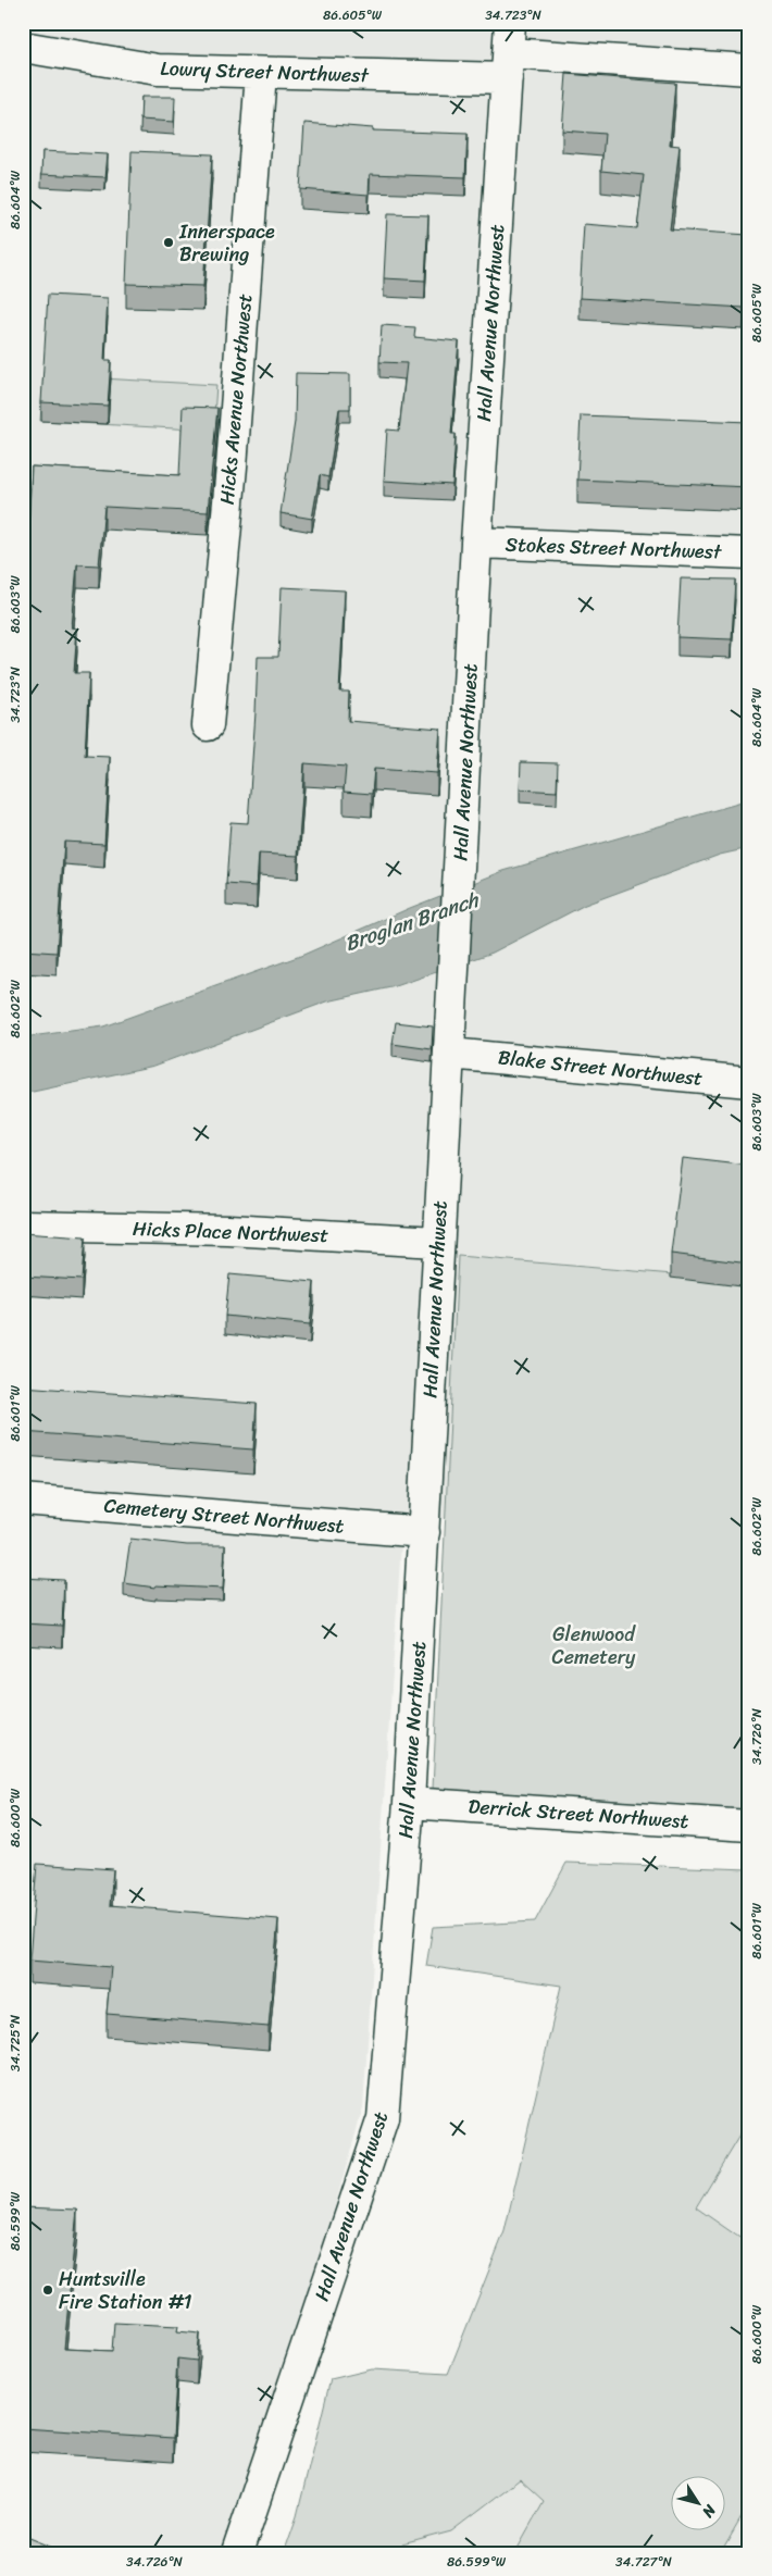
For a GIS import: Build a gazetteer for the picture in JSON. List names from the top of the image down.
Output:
{
  "streets": {
    "street": [
      "Lowry Street Northwest",
      "Hall Avenue Northwest",
      "Hicks Avenue Northwest",
      "Stokes Street Northwest",
      "Blake Street Northwest",
      "Hicks Place Northwest",
      "Cemetery Street Northwest",
      "Derrick Street Northwest"
    ]
  },
  "crossings": [
    ["Lowry Street Northwest", "Hall Avenue Northwest"],
    ["Lowry Street Northwest", "Hicks Avenue Northwest"],
    ["Hall Avenue Northwest", "Stokes Street Northwest"],
    ["Hall Avenue Northwest", "Blake Street Northwest"],
    ["Hall Avenue Northwest", "Hicks Place Northwest"],
    ["Hall Avenue Northwest", "Cemetery Street Northwest"],
    ["Hall Avenue Northwest", "Derrick Street Northwest"]
  ],
  "water": ["Broglan Branch"],
  "parks": ["Glenwood Cemetery"],
  "places": ["Innerspace Brewing", "Huntsville Fire Station #1"],
  "north": "bottom right",
  "coordinates": [
    "86.605°W",
    "34.723°N",
    "86.604°W",
    "86.603°W",
    "86.602°W",
    "86.601°W",
    "34.726°N",
    "86.600°W",
    "34.725°N",
    "86.599°W",
    "34.727°N"
  ]
}
